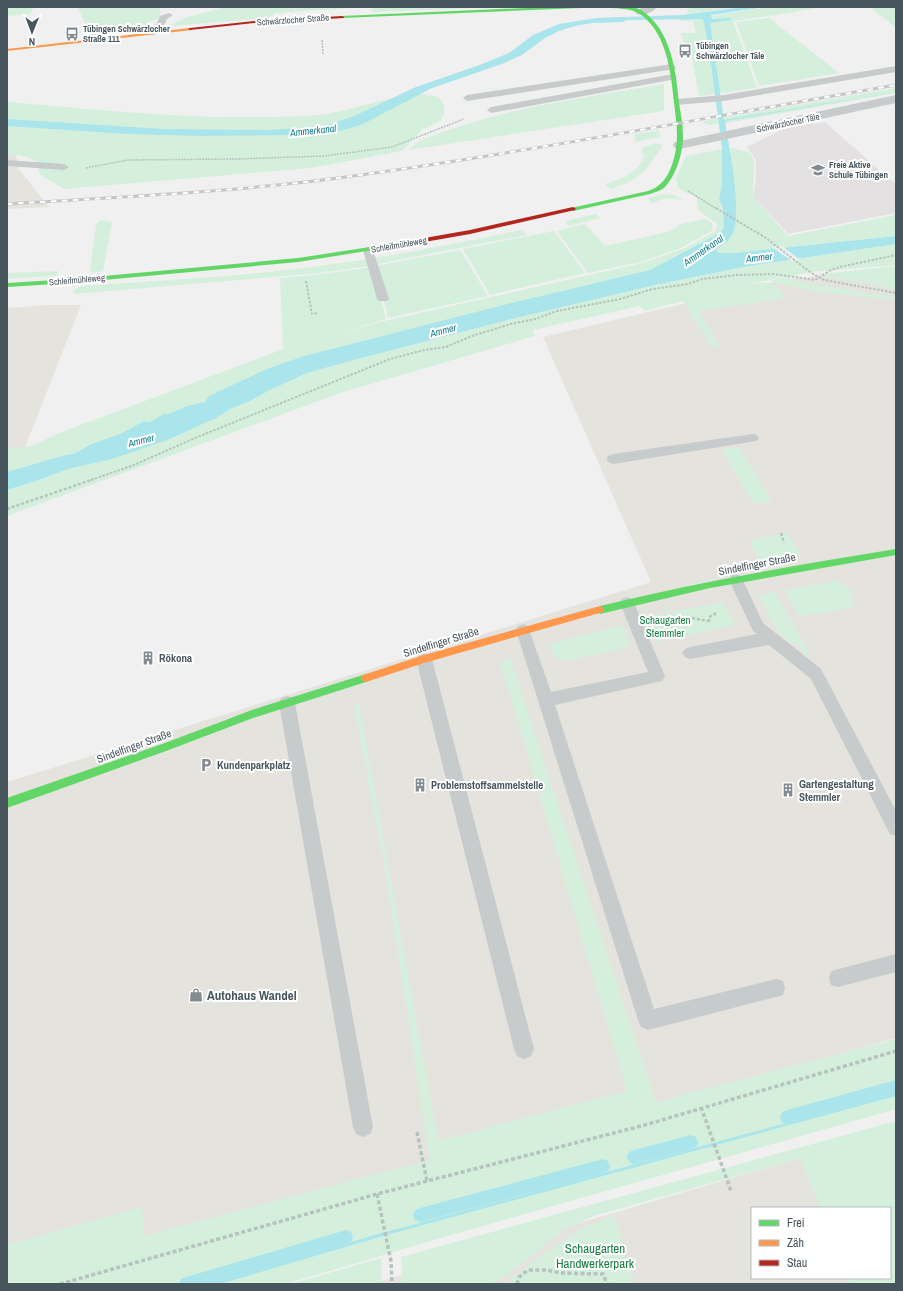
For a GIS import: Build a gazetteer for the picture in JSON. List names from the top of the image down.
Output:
{
  "streets": {
    "street": [
      "Schwärzlocher Straße",
      "Schwärzlocher Täle",
      "Schleifmühleweg",
      "Sindelfinger Straße"
    ]
  },
  "water": ["Ammerkanal", "Ammer"],
  "parks": ["Schaugarten Stemmler", "Schaugarten Handwerkerpark"],
  "places": {
    "bus stop": ["Tübingen Schwärzlocher Straße 111", "Tübingen Schwärzlocher Täle"],
    "school or university": ["Freie Aktive Schule Tübingen"],
    "building": ["Rökona", "Problemstoffsammelstelle", "Gartengestaltung Stemmler"],
    "parking": ["Kundenparkplatz"],
    "shop": ["Autohaus Wandel"]
  },
  "legend": ["Frei", "Zäh", "Stau"],
  "north": "bottom"
}
